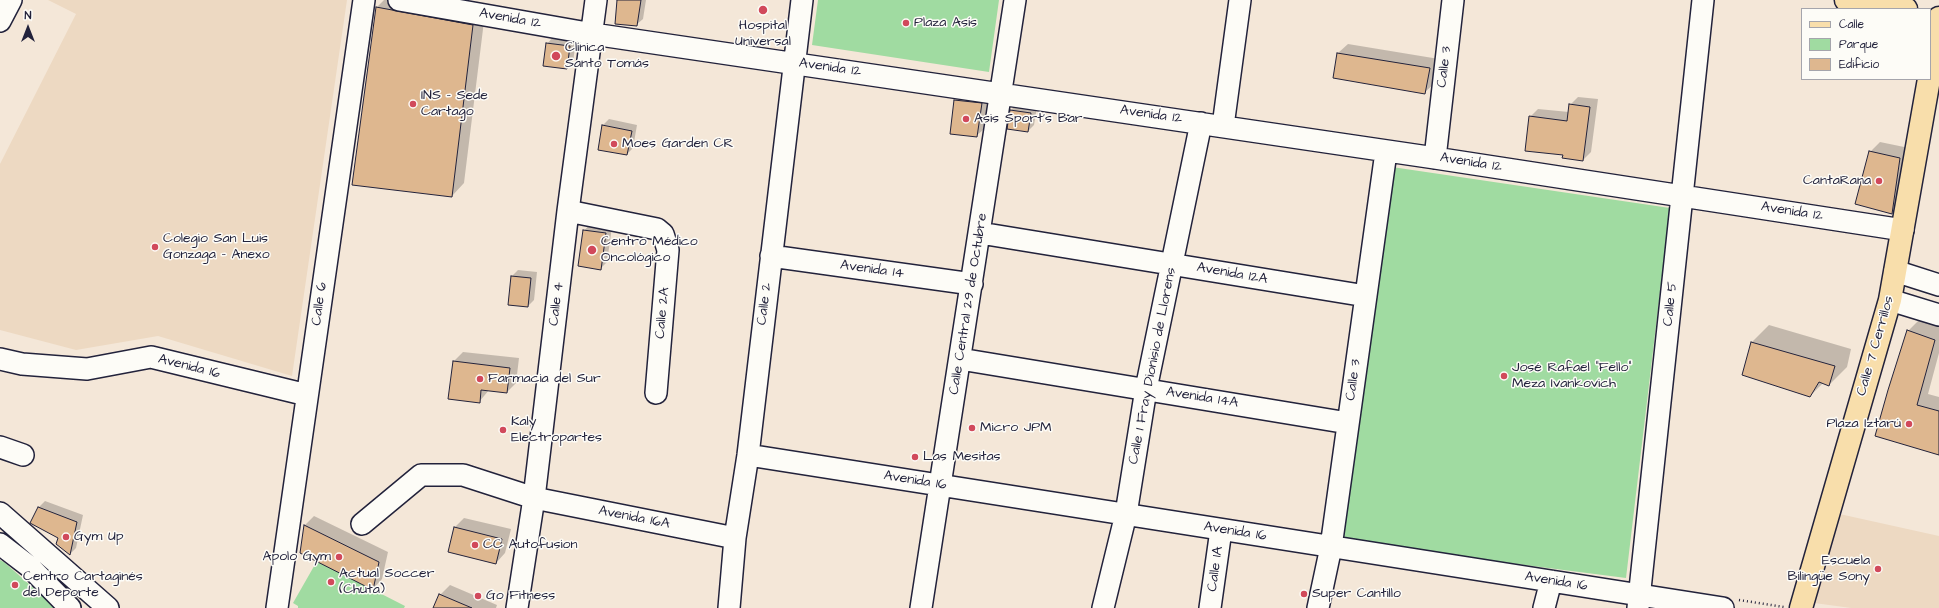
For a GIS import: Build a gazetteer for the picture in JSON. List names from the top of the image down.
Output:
{
  "streets": {
    "main road": ["Calle 7 Cerrillos"],
    "street": [
      "Avenida 12",
      "Calle 3",
      "Avenida 14",
      "Avenida 12A",
      "Calle 6",
      "Calle 4",
      "Calle 2",
      "Calle Central 29 de Octubre",
      "Calle 5",
      "Calle 2A",
      "Calle 1 Fray Dionisio de Llorens",
      "Avenida 16",
      "Avenida 14A",
      "Avenida 16A",
      "Calle 1A"
    ]
  },
  "crossings": [
    ["Avenida 12", "Calle 3"],
    ["Avenida 12", "Calle 4"],
    ["Avenida 12", "Calle 2"],
    ["Avenida 12", "Calle Central 29 de Octubre"],
    ["Avenida 12", "Calle 5"],
    ["Avenida 12", "Calle 7 Cerrillos"],
    ["Avenida 12", "Calle 1 Fray Dionisio de Llorens"],
    ["Calle 3", "Avenida 12A"],
    ["Calle 3", "Avenida 16"],
    ["Calle 3", "Avenida 14A"],
    ["Avenida 14", "Calle 2"],
    ["Avenida 14", "Calle Central 29 de Octubre"],
    ["Avenida 12A", "Calle Central 29 de Octubre"],
    ["Avenida 12A", "Calle 1 Fray Dionisio de Llorens"],
    ["Calle 6", "Avenida 16"],
    ["Calle 4", "Calle 2A"],
    ["Calle 4", "Avenida 16A"],
    ["Calle 2", "Avenida 16"],
    ["Calle 2", "Avenida 16A"],
    ["Calle Central 29 de Octubre", "Avenida 16"],
    ["Calle Central 29 de Octubre", "Avenida 14A"],
    ["Calle 5", "Avenida 16"],
    ["Calle 1 Fray Dionisio de Llorens", "Avenida 16"],
    ["Calle 1 Fray Dionisio de Llorens", "Avenida 14A"],
    ["Avenida 16", "Calle 1A"]
  ],
  "places": [
    "Hospital Universal",
    "Plaza Asís",
    "Clínica Santo Tomás",
    "INS - Sede Cartago",
    "Asis Sport's Bar",
    "Moes Garden CR",
    "CantaRana",
    "Colegio San Luis Gonzaga - Anexo",
    "Centro Médico Oncológico",
    "José Rafael \"Fello\" Meza Ivankovich",
    "Farmacia del Sur",
    "Plaza Iztarú",
    "Micro JPM",
    "Kaly Electropartes",
    "Las Mesitas",
    "Gym Up",
    "CC Autofusion",
    "Apolo Gym",
    "Escuela Bilingüe Sony",
    "Actual Soccer (Chuta)",
    "Centro Cartaginés del Deporte",
    "Super Cantillo",
    "Go Fitness"
  ],
  "legend": ["Calle", "Parque", "Edificio"],
  "north": "top"
}
